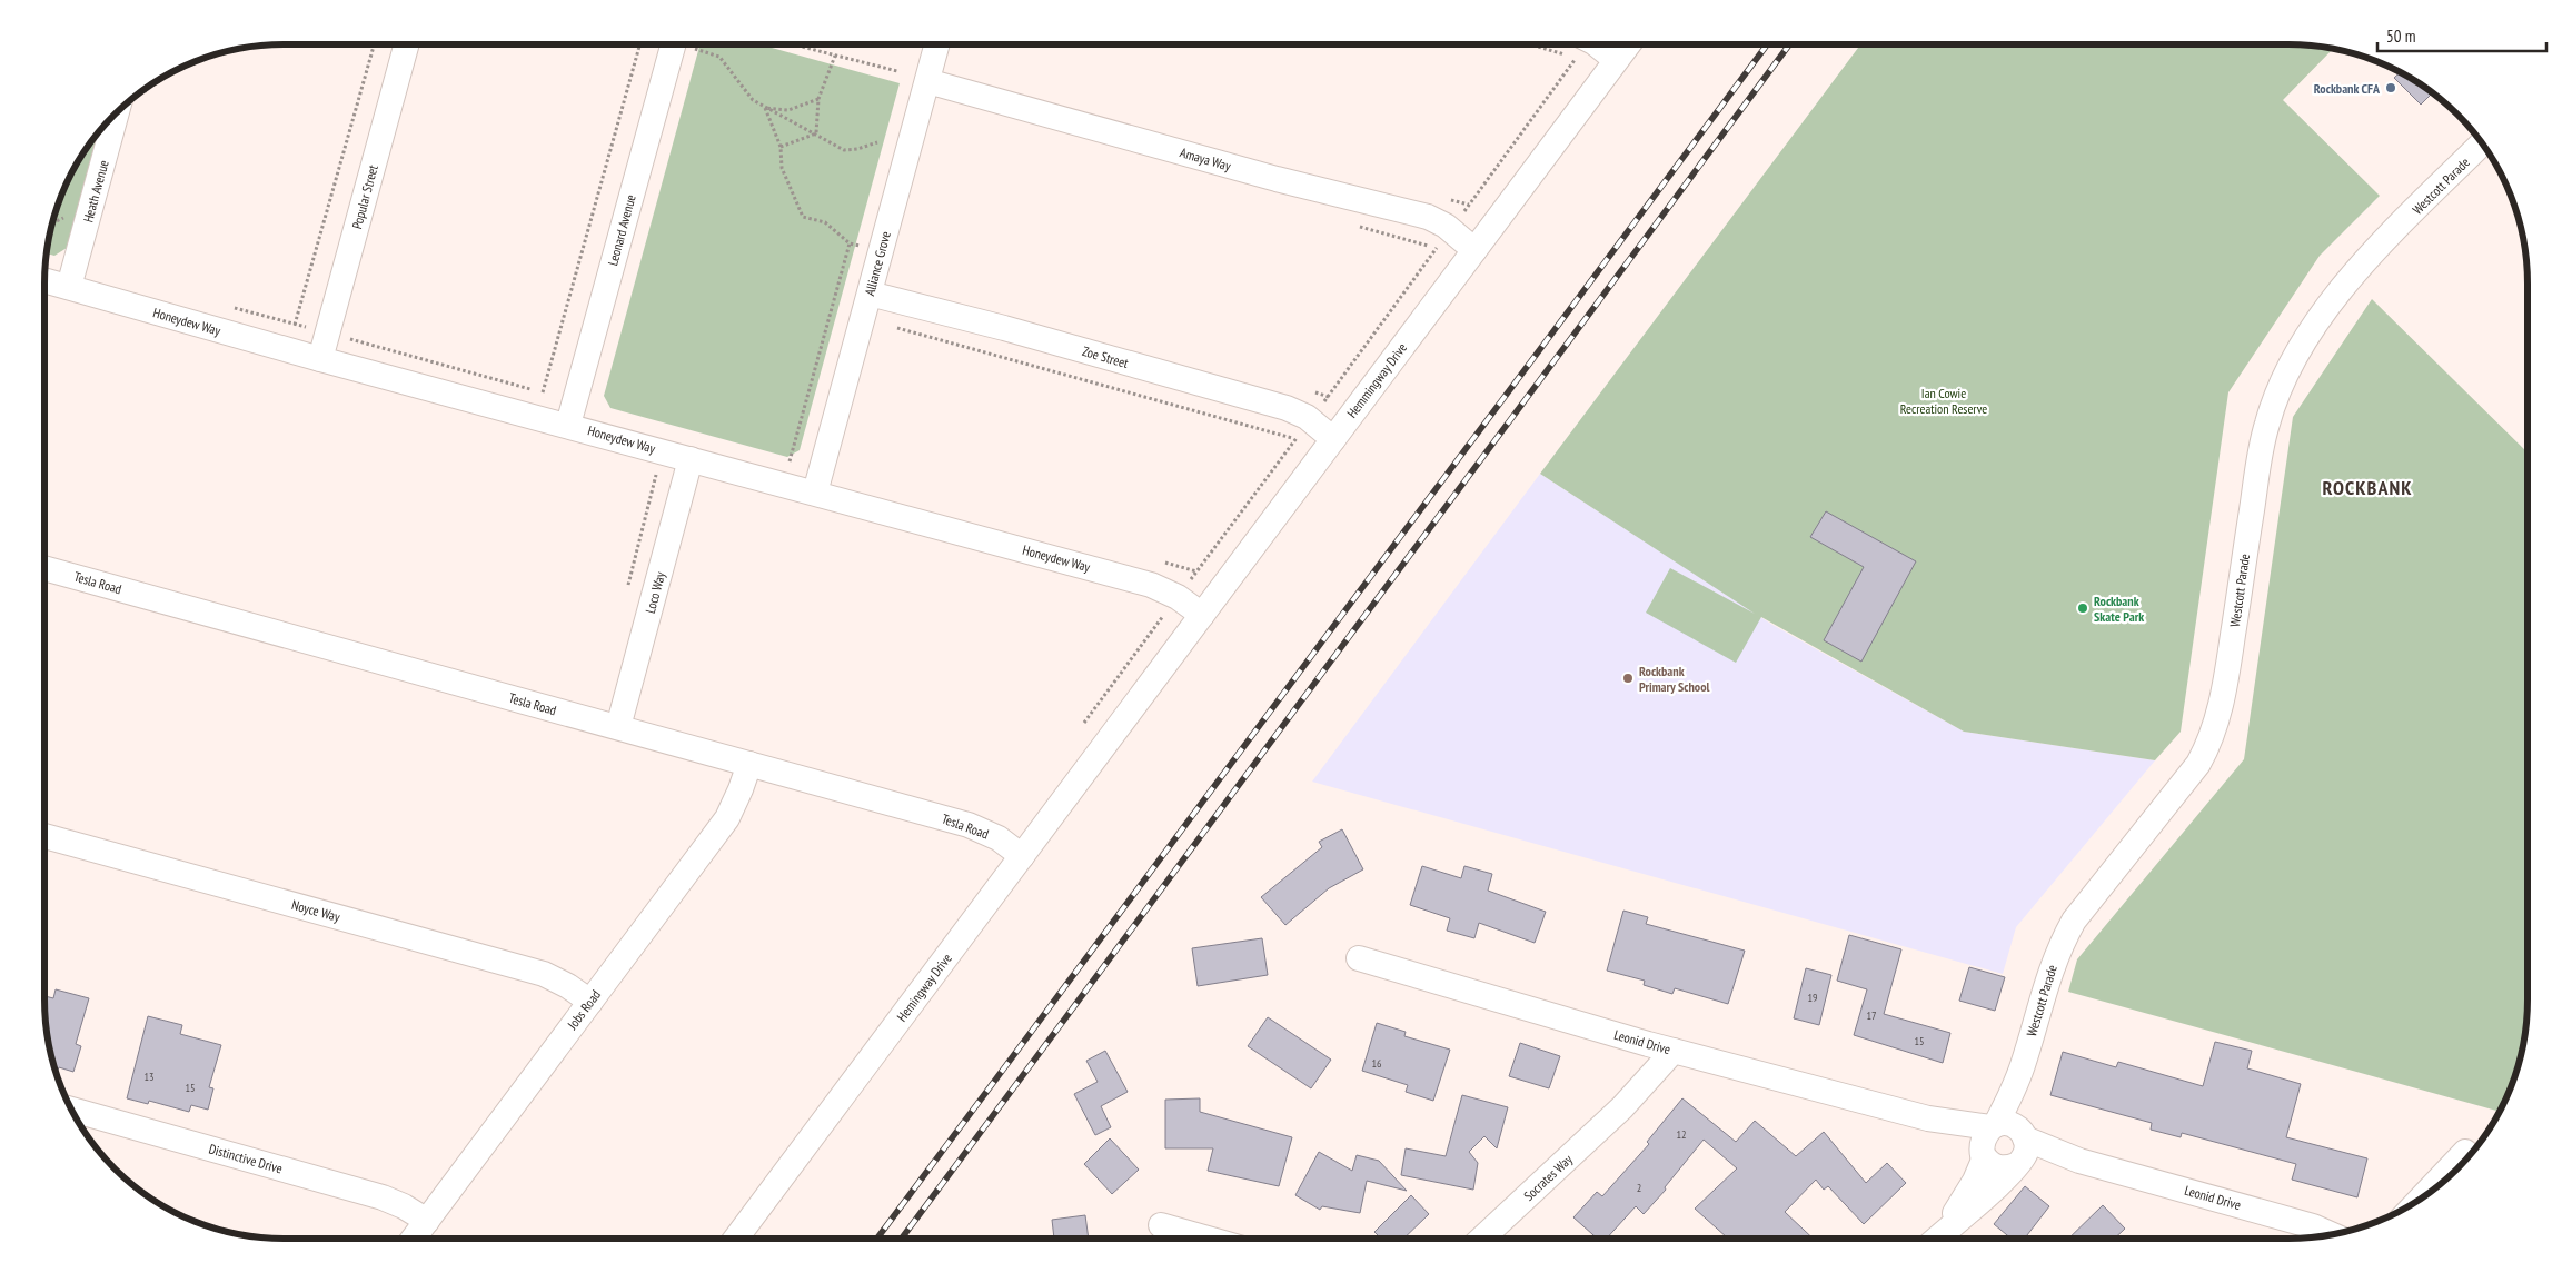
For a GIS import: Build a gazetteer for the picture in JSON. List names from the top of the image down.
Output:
{
  "streets": {
    "street": [
      "Amaya Way",
      "Westcott Parade",
      "Heath Avenue",
      "Popular Street",
      "Leonard Avenue",
      "Alliance Grove",
      "Honeydew Way",
      "Zoe Street",
      "Hemmingway Drive",
      "Tesla Road",
      "Loco Way",
      "Noyce Way",
      "Hemingway Drive",
      "Jobs Road",
      "Leonid Drive",
      "Distinctive Drive",
      "Socrates Way"
    ]
  },
  "crossings": [
    ["Amaya Way", "Alliance Grove"],
    ["Amaya Way", "Hemmingway Drive"],
    ["Westcott Parade", "Leonid Drive"],
    ["Heath Avenue", "Honeydew Way"],
    ["Popular Street", "Honeydew Way"],
    ["Leonard Avenue", "Honeydew Way"],
    ["Alliance Grove", "Honeydew Way"],
    ["Alliance Grove", "Zoe Street"],
    ["Honeydew Way", "Hemmingway Drive"],
    ["Honeydew Way", "Loco Way"],
    ["Zoe Street", "Hemmingway Drive"],
    ["Hemmingway Drive", "Hemingway Drive"],
    ["Tesla Road", "Loco Way"],
    ["Tesla Road", "Hemingway Drive"],
    ["Tesla Road", "Jobs Road"],
    ["Noyce Way", "Jobs Road"],
    ["Jobs Road", "Distinctive Drive"],
    ["Leonid Drive", "Socrates Way"]
  ],
  "districts": ["ROCKBANK"],
  "parks": ["Ian Cowie Recreation Reserve"],
  "places": ["Rockbank CFA", "Rockbank Skate Park", "Rockbank Primary School"],
  "house_numbers": [
    "19",
    "17",
    "15",
    "16",
    "13",
    "15",
    "12",
    "2"
  ],
  "scale_bar": "50 m"
}
